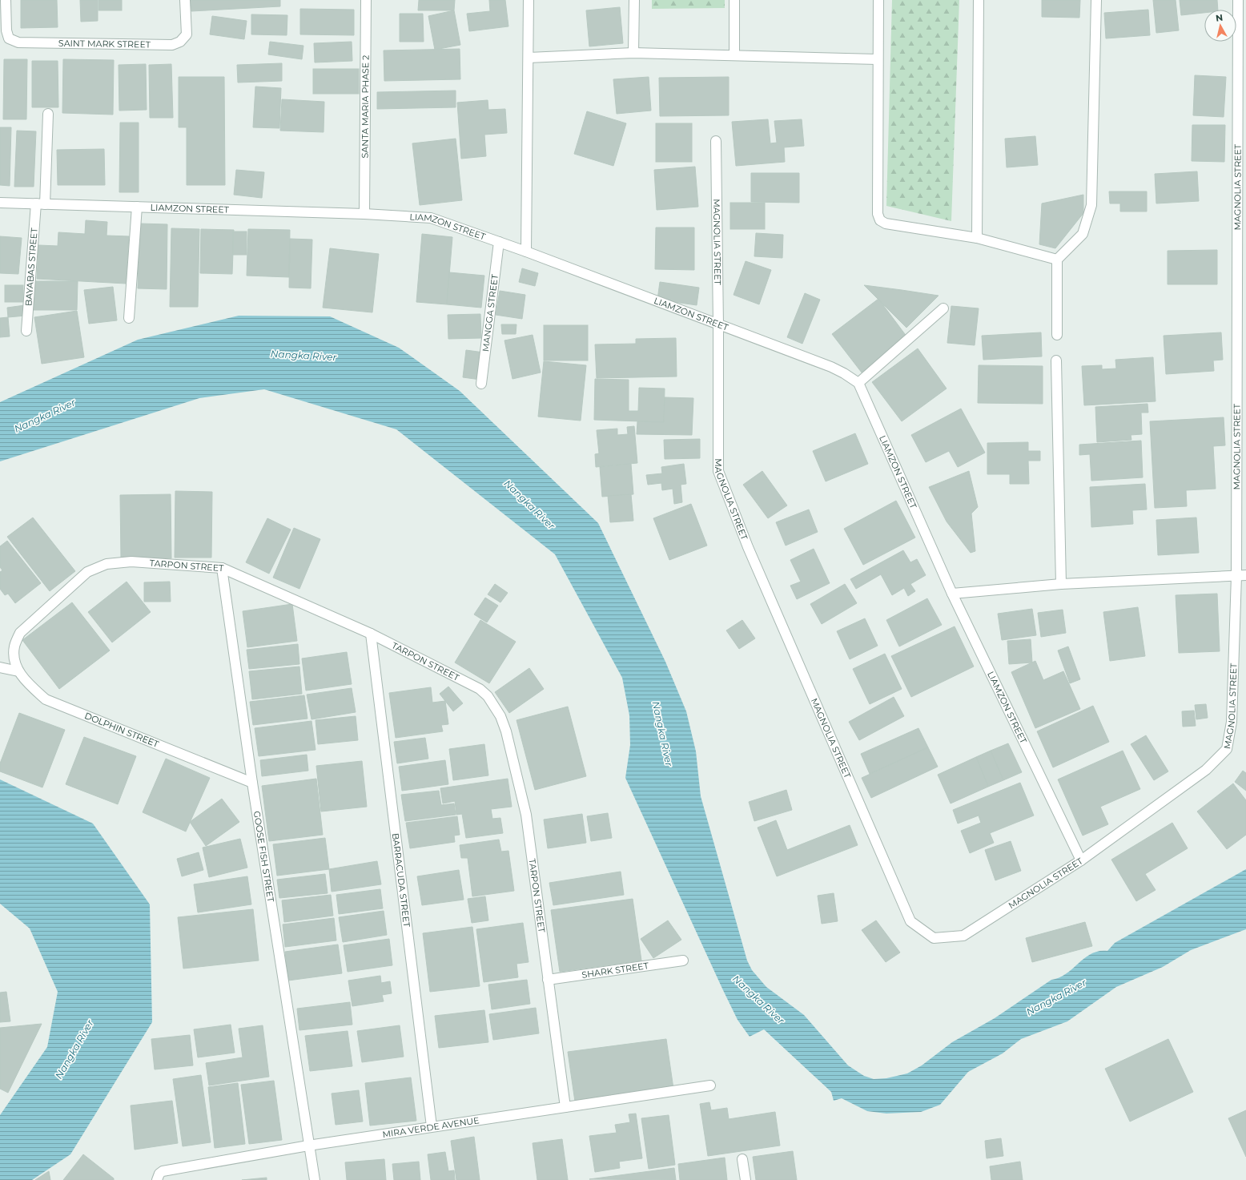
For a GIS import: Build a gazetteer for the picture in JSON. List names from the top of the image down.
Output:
{
  "streets": {
    "street": [
      "SAINT MARK STREET",
      "SANTA MARIA PHASE 2",
      "MAGNOLIA STREET",
      "LIAMZON STREET",
      "BAYABAS STREET",
      "MANGGA STREET",
      "TARPON STREET",
      "DOLPHIN STREET",
      "GOOSE FISH STREET",
      "BARRACUDA STREET",
      "SHARK STREET",
      "MIRA VERDE AVENUE"
    ]
  },
  "crossings": [
    ["SANTA MARIA PHASE 2", "LIAMZON STREET"],
    ["MAGNOLIA STREET", "LIAMZON STREET"],
    ["LIAMZON STREET", "BAYABAS STREET"],
    ["LIAMZON STREET", "MANGGA STREET"],
    ["TARPON STREET", "DOLPHIN STREET"],
    ["TARPON STREET", "GOOSE FISH STREET"],
    ["TARPON STREET", "BARRACUDA STREET"],
    ["TARPON STREET", "SHARK STREET"],
    ["TARPON STREET", "MIRA VERDE AVENUE"],
    ["DOLPHIN STREET", "GOOSE FISH STREET"],
    ["GOOSE FISH STREET", "MIRA VERDE AVENUE"],
    ["BARRACUDA STREET", "MIRA VERDE AVENUE"]
  ],
  "water": ["Nangka River"],
  "north": "top"
}
